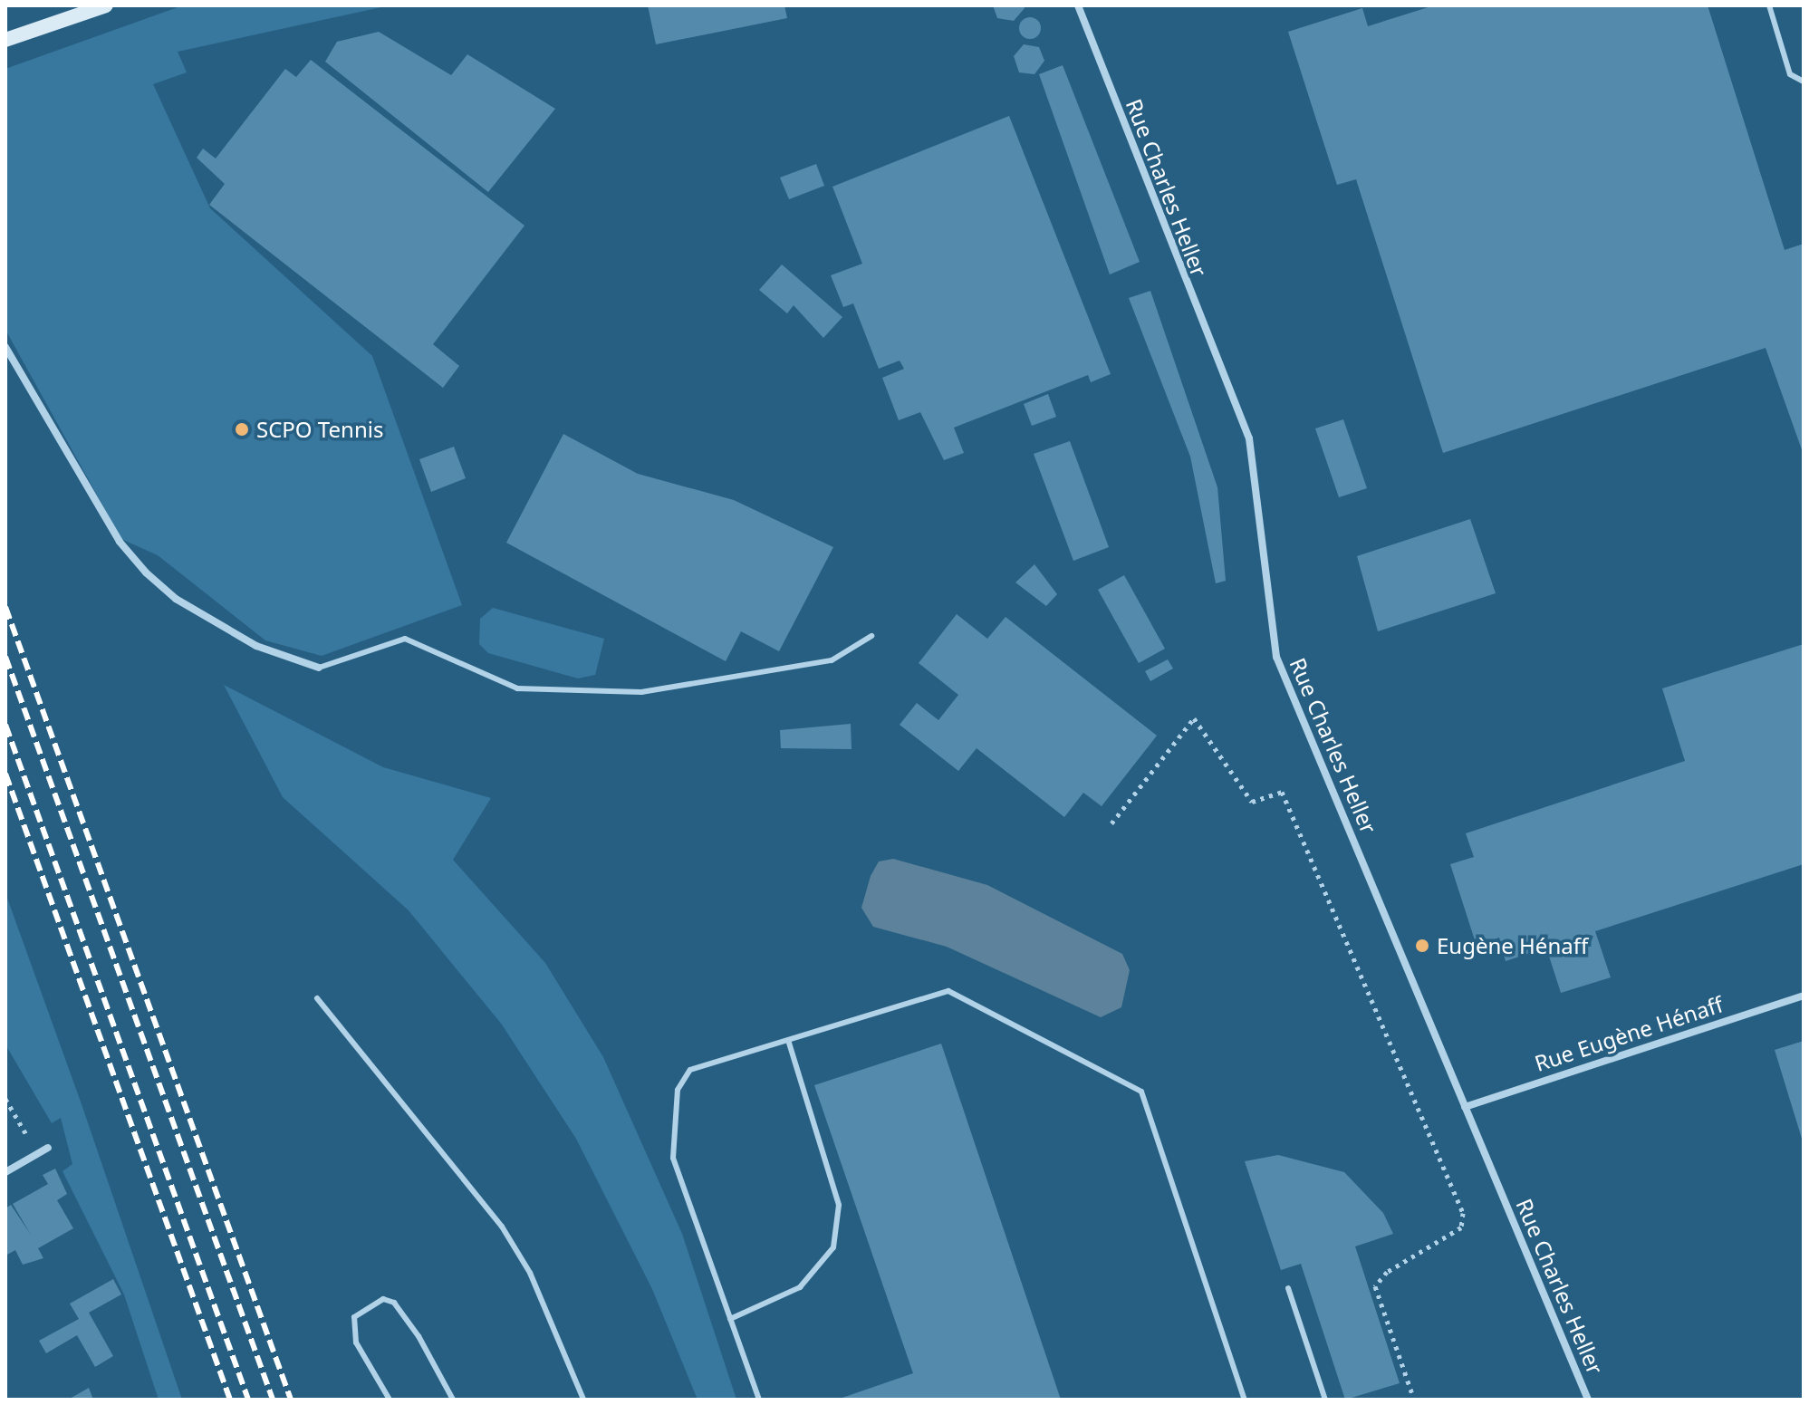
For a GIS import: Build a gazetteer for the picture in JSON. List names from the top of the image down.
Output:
{
  "streets": {
    "street": ["Rue Charles Heller", "Rue Eugène Hénaff"]
  },
  "crossings": [
    ["Rue Charles Heller", "Rue Eugène Hénaff"]
  ],
  "places": ["SCPO Tennis", "Eugène Hénaff"]
}
